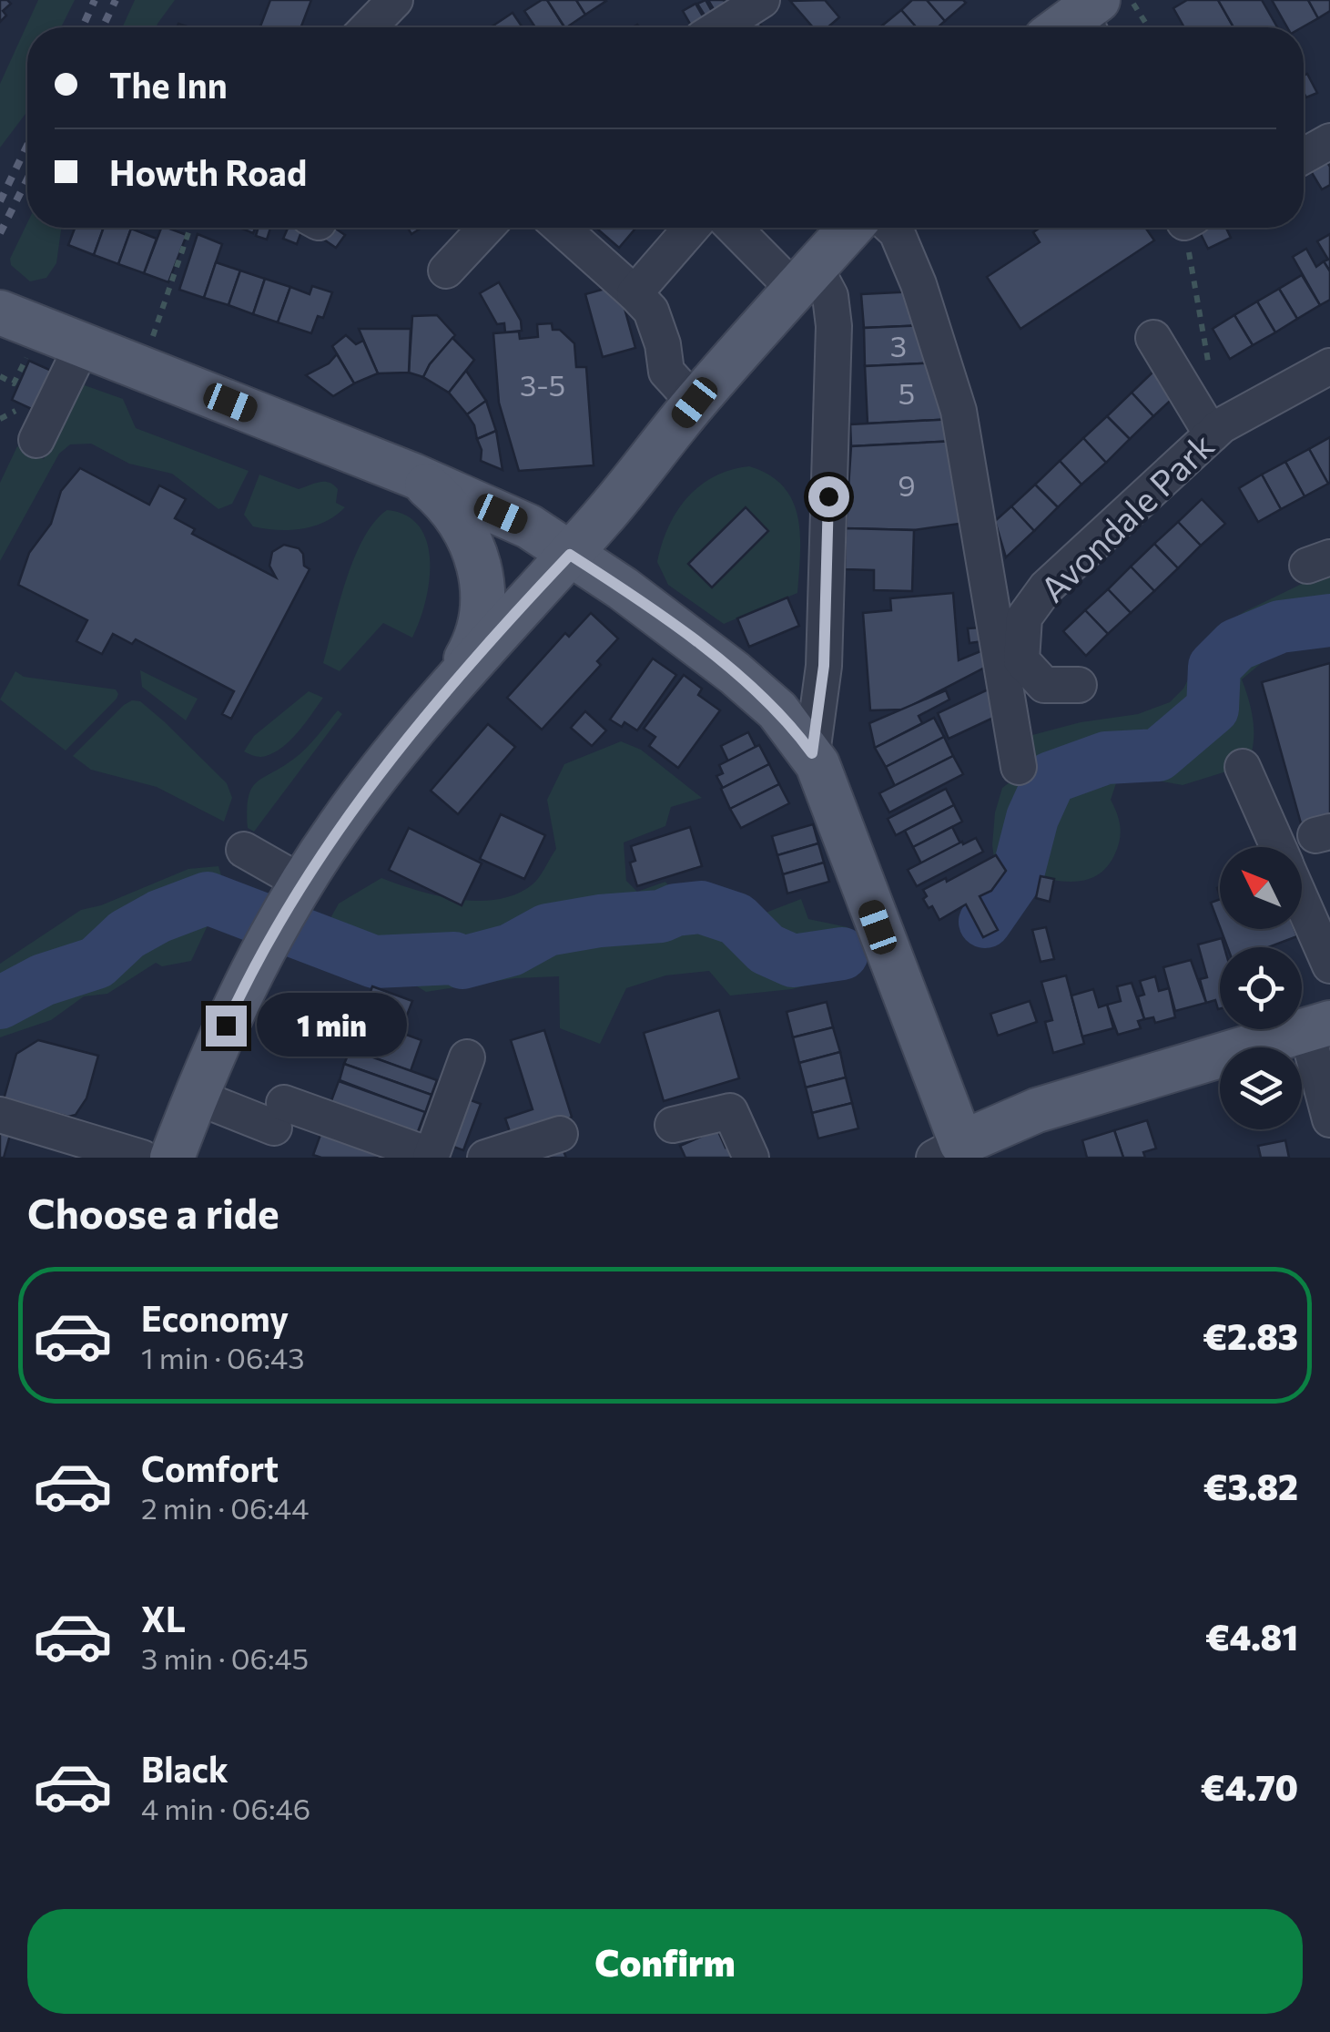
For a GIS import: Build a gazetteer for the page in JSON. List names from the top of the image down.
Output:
{
  "streets": {
    "street": ["Avondale Park"]
  },
  "house_numbers": [
    "3",
    "3-5",
    "5",
    "9"
  ],
  "north": "top left",
  "page": {
    "banner": ["The Inn", "Howth Road"],
    "bubble": "1 min",
    "heading": "Choose a ride",
    "list": [
      {
        "name": "Economy",
        "note": "1 min · 06:43",
        "value": "€2.83"
      },
      {
        "name": "Comfort",
        "note": "2 min · 06:44",
        "value": "€3.82"
      },
      {
        "name": "XL",
        "note": "3 min · 06:45",
        "value": "€4.81"
      },
      {
        "name": "Black",
        "note": "4 min · 06:46",
        "value": "€4.70"
      }
    ],
    "buttons": "Confirm"
  }
}
